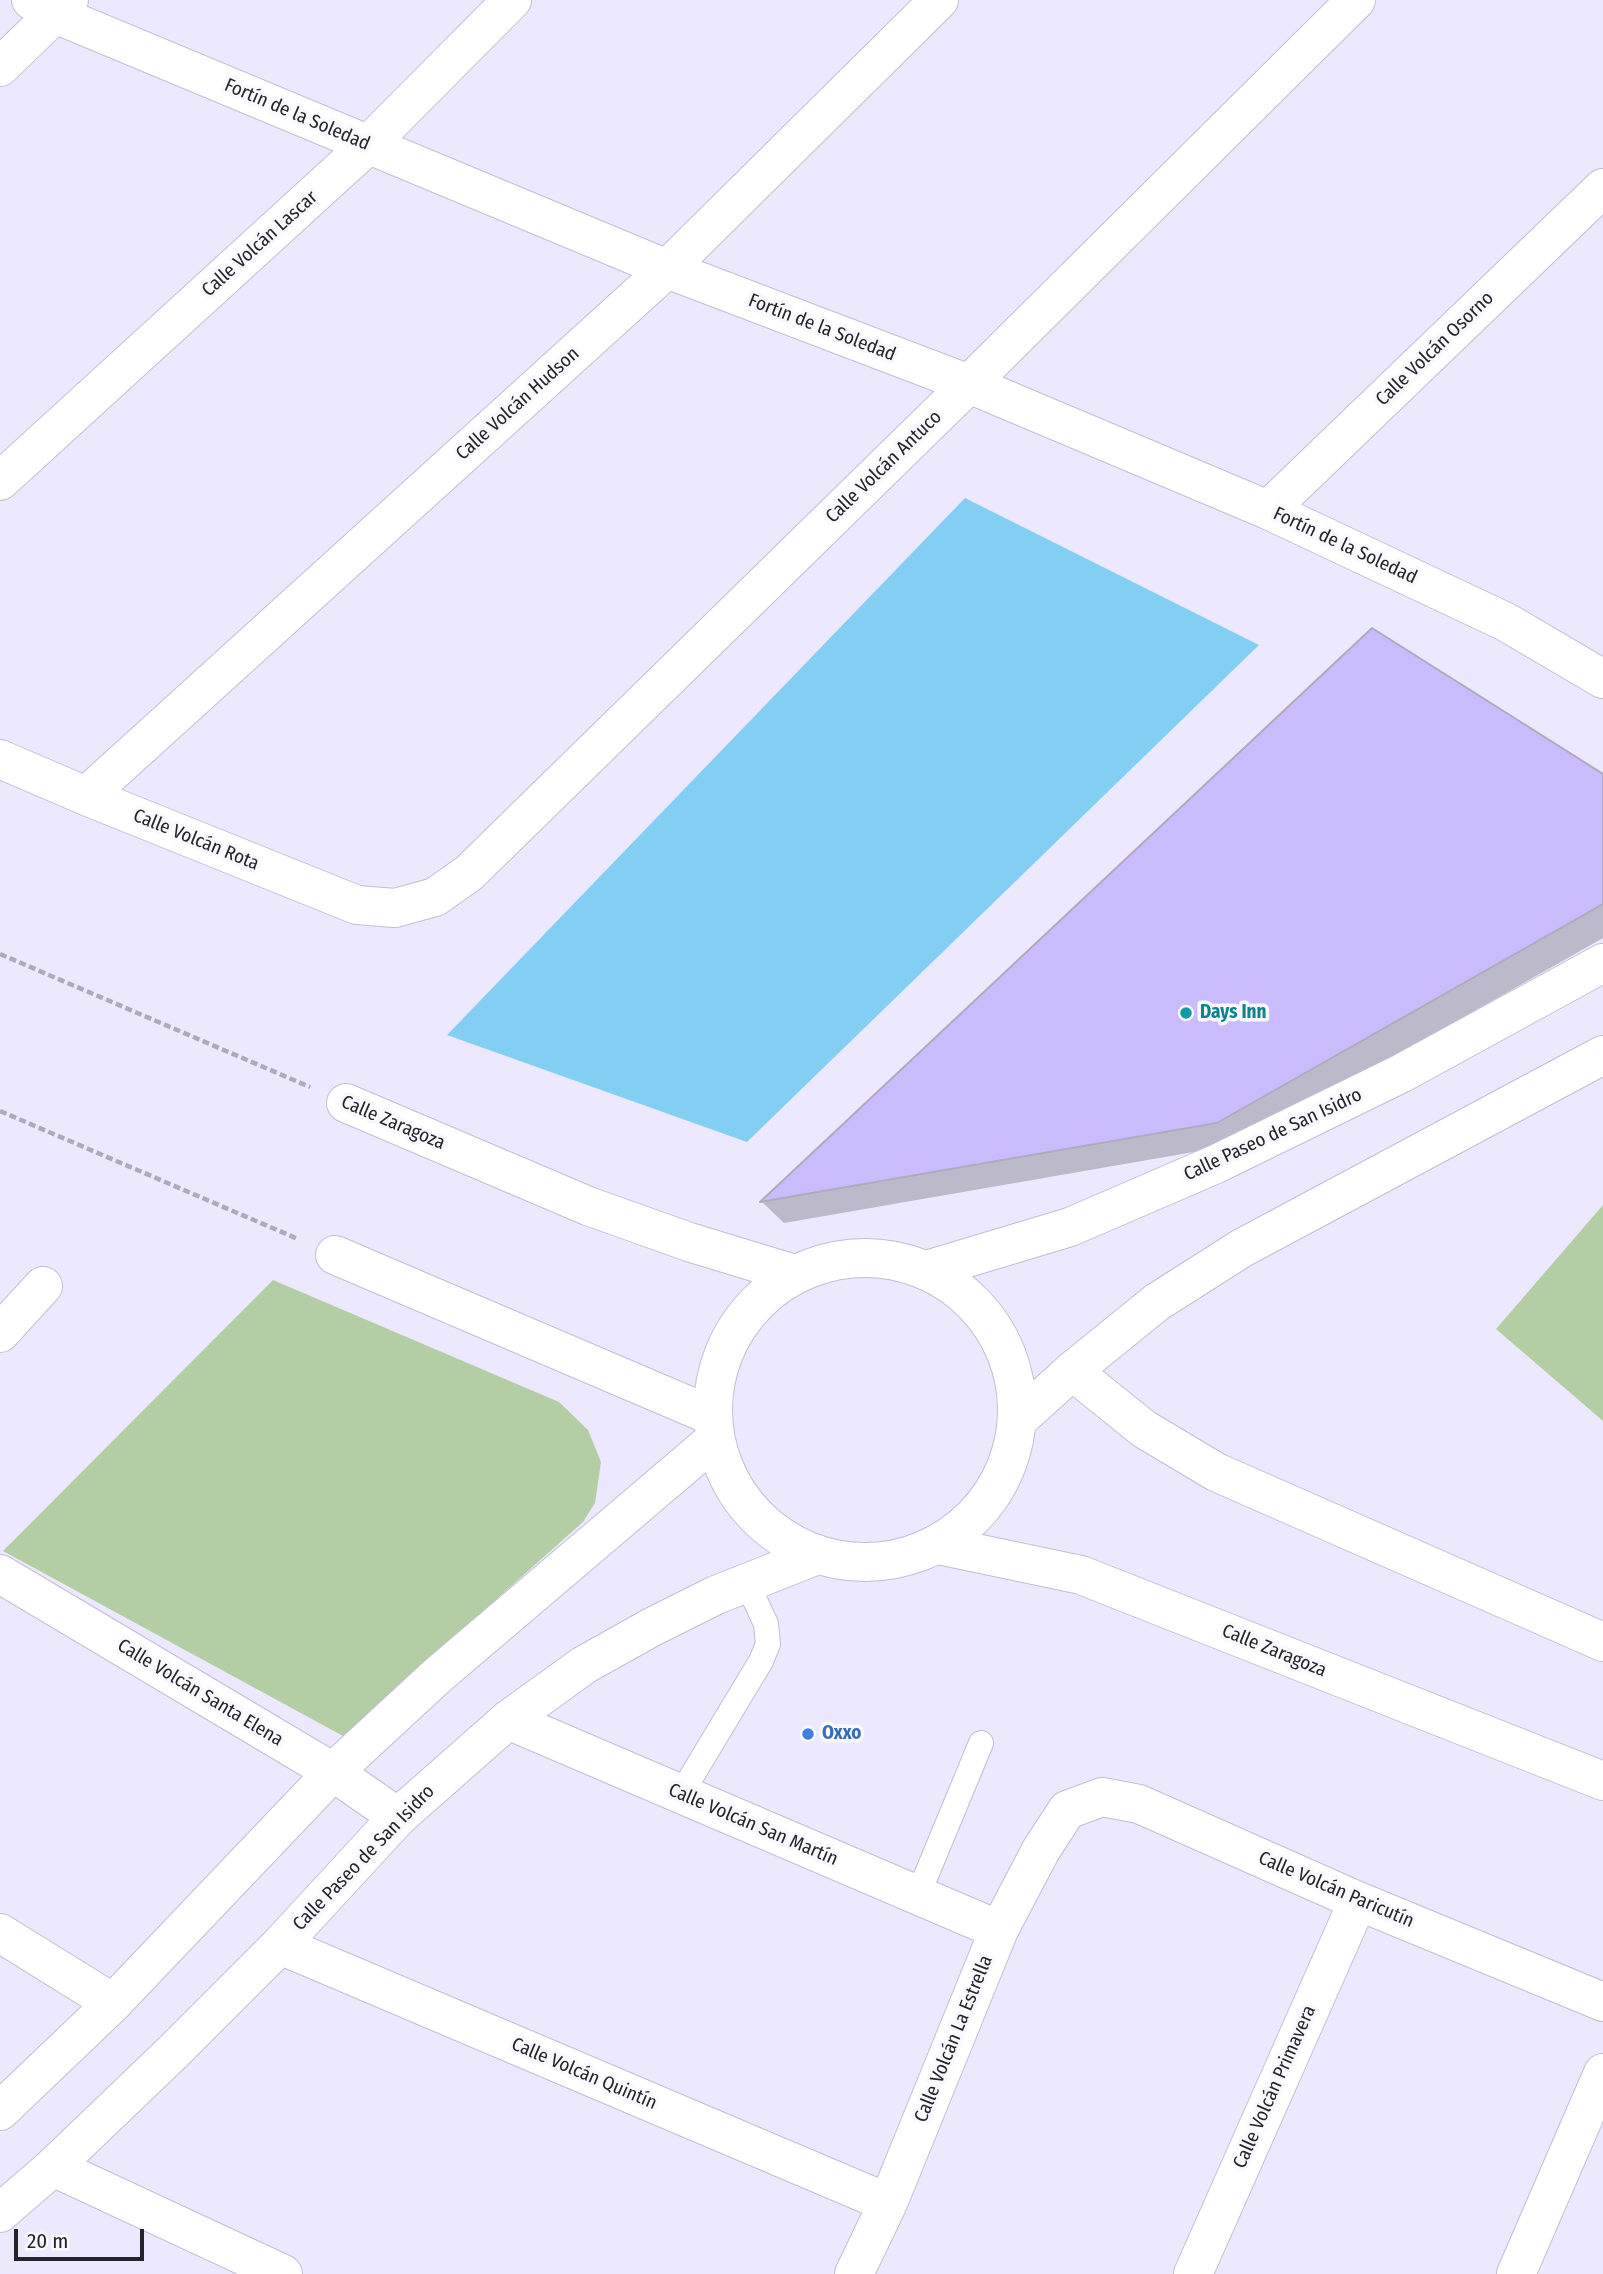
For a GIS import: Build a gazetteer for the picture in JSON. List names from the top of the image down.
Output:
{
  "streets": {
    "street": [
      "Fortín de la Soledad",
      "Calle Volcán Lascar",
      "Calle Volcán Osorno",
      "Calle Volcán Hudson",
      "Calle Volcán Antuco",
      "Calle Volcán Rota",
      "Calle Zaragoza",
      "Calle Paseo de San Isidro",
      "Calle Volcán Santa Elena",
      "Calle Volcán San Martín",
      "Calle Volcán Paricutín",
      "Calle Volcán La Estrella",
      "Calle Volcán Quintín",
      "Calle Volcán Primavera"
    ]
  },
  "crossings": [
    ["Fortín de la Soledad", "Calle Volcán Lascar"],
    ["Fortín de la Soledad", "Calle Volcán Osorno"],
    ["Fortín de la Soledad", "Calle Volcán Hudson"],
    ["Fortín de la Soledad", "Calle Volcán Antuco"],
    ["Calle Volcán Hudson", "Calle Volcán Rota"],
    ["Calle Volcán Antuco", "Calle Volcán Rota"],
    ["Calle Paseo de San Isidro", "Calle Volcán Santa Elena"],
    ["Calle Paseo de San Isidro", "Calle Volcán San Martín"],
    ["Calle Paseo de San Isidro", "Calle Volcán Quintín"],
    ["Calle Volcán San Martín", "Calle Volcán La Estrella"],
    ["Calle Volcán Paricutín", "Calle Volcán La Estrella"],
    ["Calle Volcán Paricutín", "Calle Volcán Primavera"],
    ["Calle Volcán La Estrella", "Calle Volcán Quintín"]
  ],
  "places": ["Days Inn", "Oxxo"],
  "scale_bar": "20 m"
}
